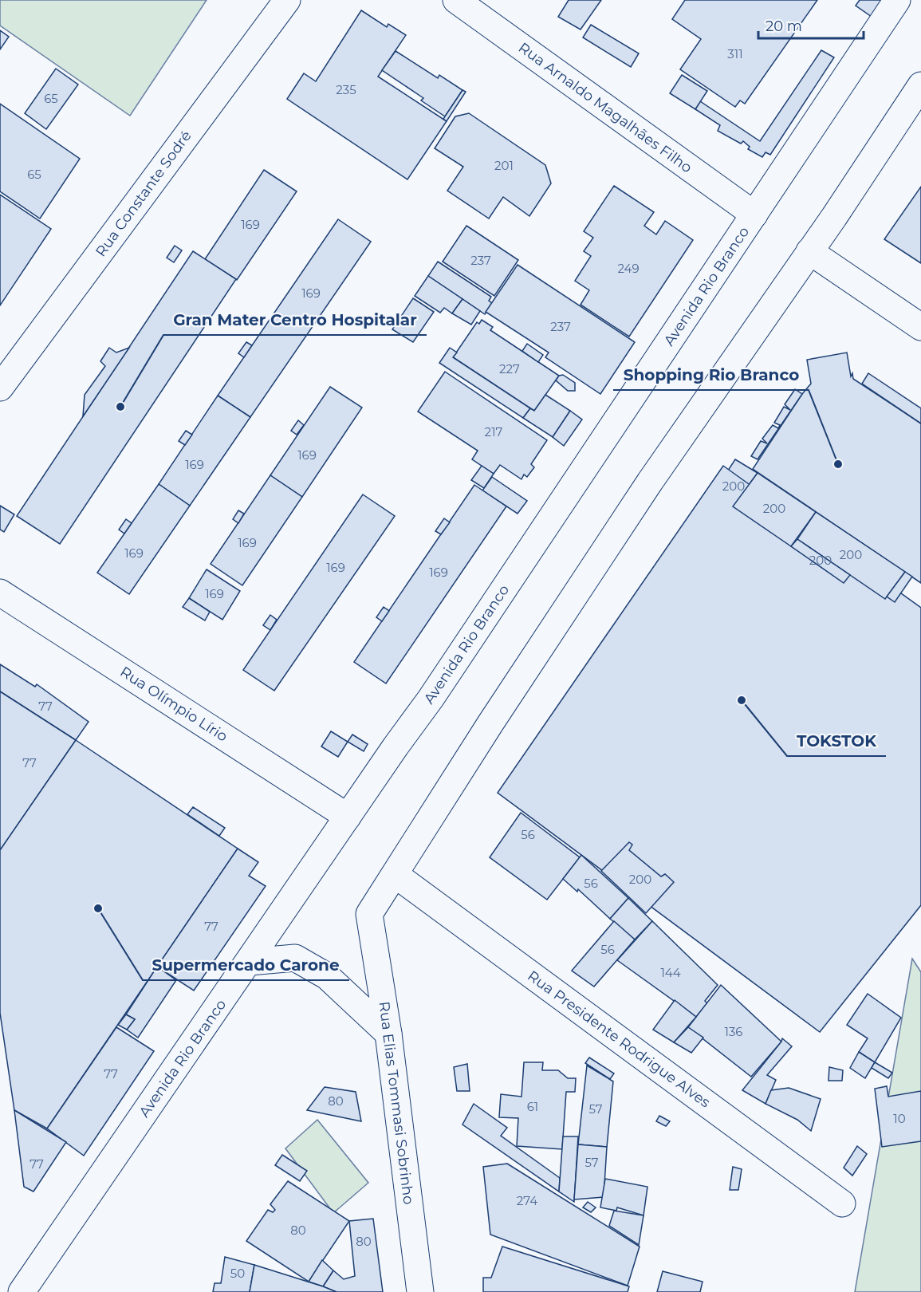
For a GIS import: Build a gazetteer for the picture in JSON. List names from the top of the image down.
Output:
{
  "streets": {
    "street": [
      "Rua Arnaldo Magalhães Filho",
      "Rua Constante Sodré",
      "Avenida Rio Branco",
      "Rua Olímpio Lírio",
      "Rua Presidente Rodrigue Alves",
      "Rua Elias Tommasi Sobrinho"
    ]
  },
  "crossings": [
    ["Rua Arnaldo Magalhães Filho", "Avenida Rio Branco"],
    ["Avenida Rio Branco", "Rua Olímpio Lírio"],
    ["Rua Presidente Rodrigue Alves", "Rua Elias Tommasi Sobrinho"]
  ],
  "places": [
    "Gran Mater Centro Hospitalar",
    "Shopping Rio Branco",
    "TOKSTOK",
    "Supermercado Carone"
  ],
  "house_numbers": [
    "311",
    "235",
    "65",
    "201",
    "65",
    "169",
    "237",
    "249",
    "169",
    "237",
    "227",
    "217",
    "169",
    "169",
    "200",
    "200",
    "169",
    "169",
    "200",
    "200",
    "169",
    "169",
    "169",
    "77",
    "77",
    "56",
    "200",
    "56",
    "77",
    "56",
    "144",
    "136",
    "77",
    "80",
    "61",
    "57",
    "10",
    "57",
    "77",
    "274",
    "80",
    "80",
    "50"
  ],
  "scale_bar": "20 m"
}
